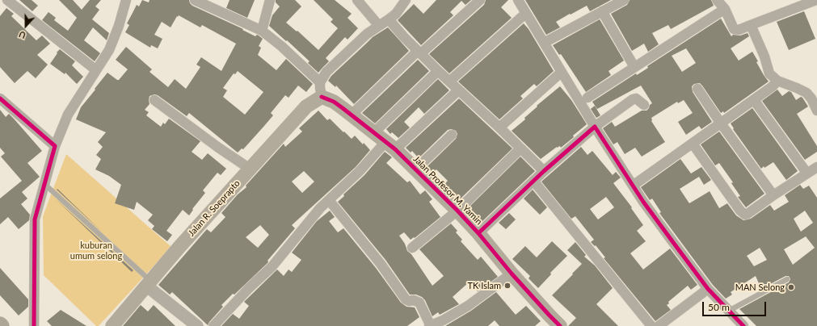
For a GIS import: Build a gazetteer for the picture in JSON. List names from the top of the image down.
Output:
{
  "streets": {
    "main road": ["Jalan Profesor M. Yamin", "Jalan R. Soeprapto"]
  },
  "crossings": [
    ["Jalan Profesor M. Yamin", "Jalan R. Soeprapto"]
  ],
  "parks": ["kuburan umum selong"],
  "places": ["TK Islam", "MAN Selong"],
  "scale_bar": "50 m",
  "north": "bottom"
}
